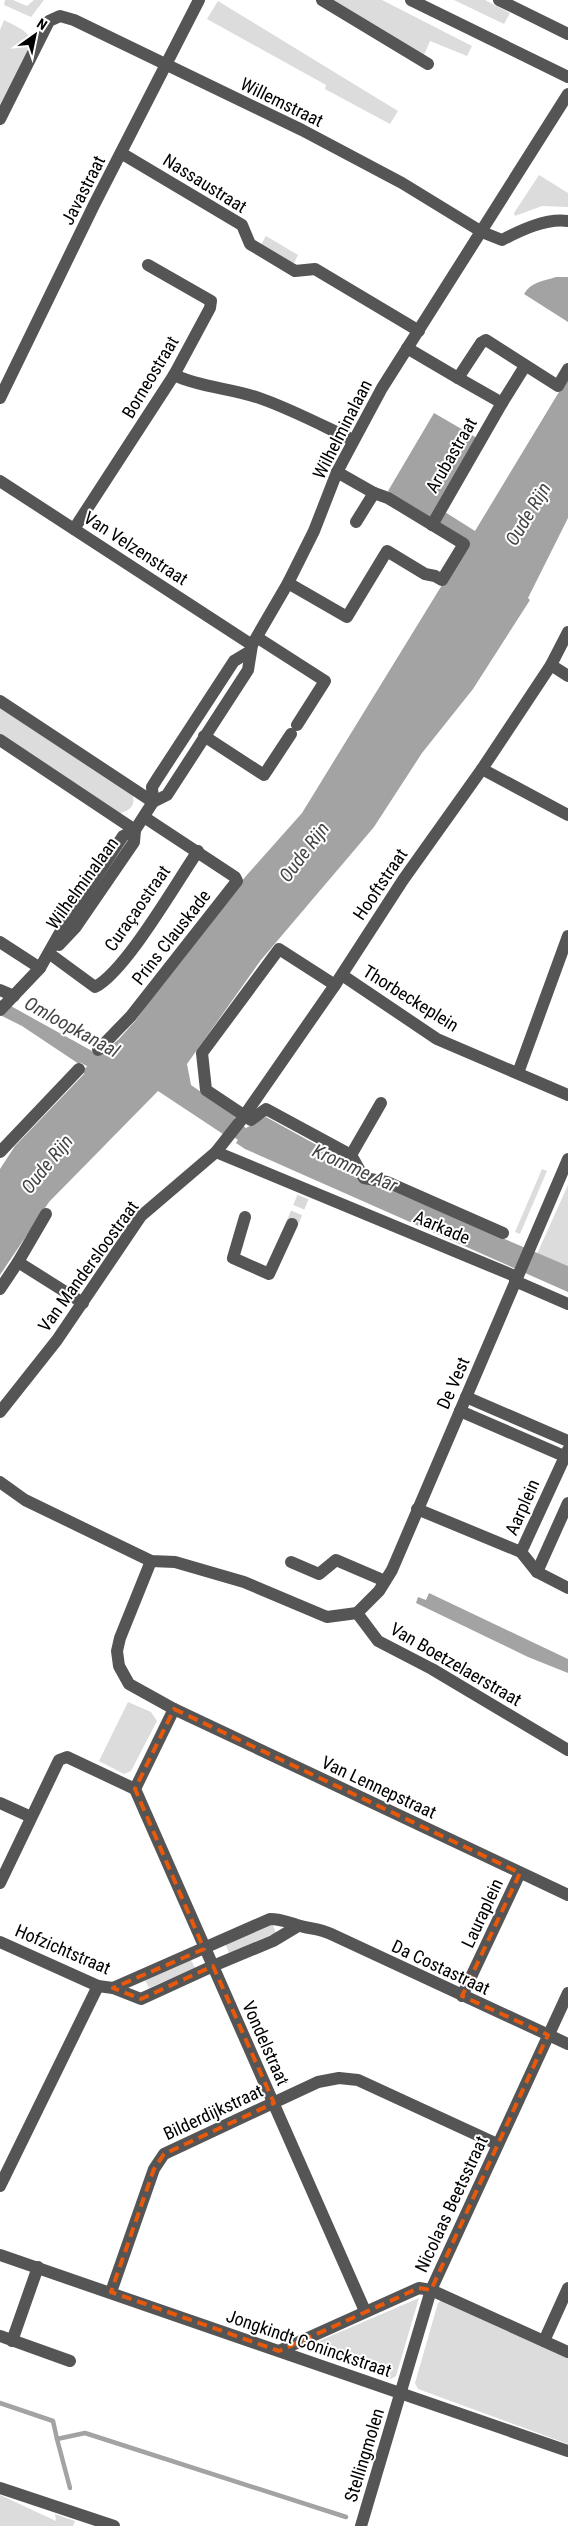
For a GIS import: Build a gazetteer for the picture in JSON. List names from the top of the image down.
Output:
{
  "streets": {
    "street": [
      "Willemstraat",
      "Nassaustraat",
      "Javastraat",
      "Borneostraat",
      "Wilhelminalaan",
      "Arubastraat",
      "Van Velzenstraat",
      "Hooftstraat",
      "Curaçaostraat",
      "Prins Clauskade",
      "Thorbeckeplein",
      "Aarkade",
      "Van Mandersloostraat",
      "De Vest",
      "Aarplein",
      "Van Boetzelaerstraat",
      "Van Lennepstraat",
      "Lauraplein",
      "Hofzichtstraat",
      "Da Costastraat",
      "Vondelstraat",
      "Bilderdijkstraat",
      "Nicolaas Beetsstraat",
      "Jongkindt Coninckstraat",
      "Stellingmolen"
    ]
  },
  "crossings": [
    ["Willemstraat", "Javastraat"],
    ["Willemstraat", "Wilhelminalaan"],
    ["Nassaustraat", "Javastraat"],
    ["Nassaustraat", "Wilhelminalaan"],
    ["Borneostraat", "Van Velzenstraat"],
    ["Wilhelminalaan", "Van Velzenstraat"],
    ["Wilhelminalaan", "Curaçaostraat"],
    ["Hooftstraat", "Thorbeckeplein"],
    ["Hooftstraat", "Aarkade"],
    ["Hooftstraat", "Van Mandersloostraat"],
    ["Curaçaostraat", "Prins Clauskade"],
    ["Aarkade", "Van Mandersloostraat"],
    ["Aarkade", "De Vest"],
    ["De Vest", "Aarplein"],
    ["De Vest", "Van Boetzelaerstraat"],
    ["Van Lennepstraat", "Lauraplein"],
    ["Lauraplein", "Da Costastraat"],
    ["Hofzichtstraat", "Da Costastraat"],
    ["Hofzichtstraat", "Vondelstraat"],
    ["Da Costastraat", "Vondelstraat"],
    ["Da Costastraat", "Nicolaas Beetsstraat"],
    ["Vondelstraat", "Bilderdijkstraat"],
    ["Bilderdijkstraat", "Nicolaas Beetsstraat"],
    ["Bilderdijkstraat", "Jongkindt Coninckstraat"],
    ["Nicolaas Beetsstraat", "Jongkindt Coninckstraat"],
    ["Nicolaas Beetsstraat", "Stellingmolen"],
    ["Jongkindt Coninckstraat", "Stellingmolen"]
  ],
  "water": ["Oude Rijn", "Omloopkanaal", "Kromme Aar"],
  "north": "top right"
}
